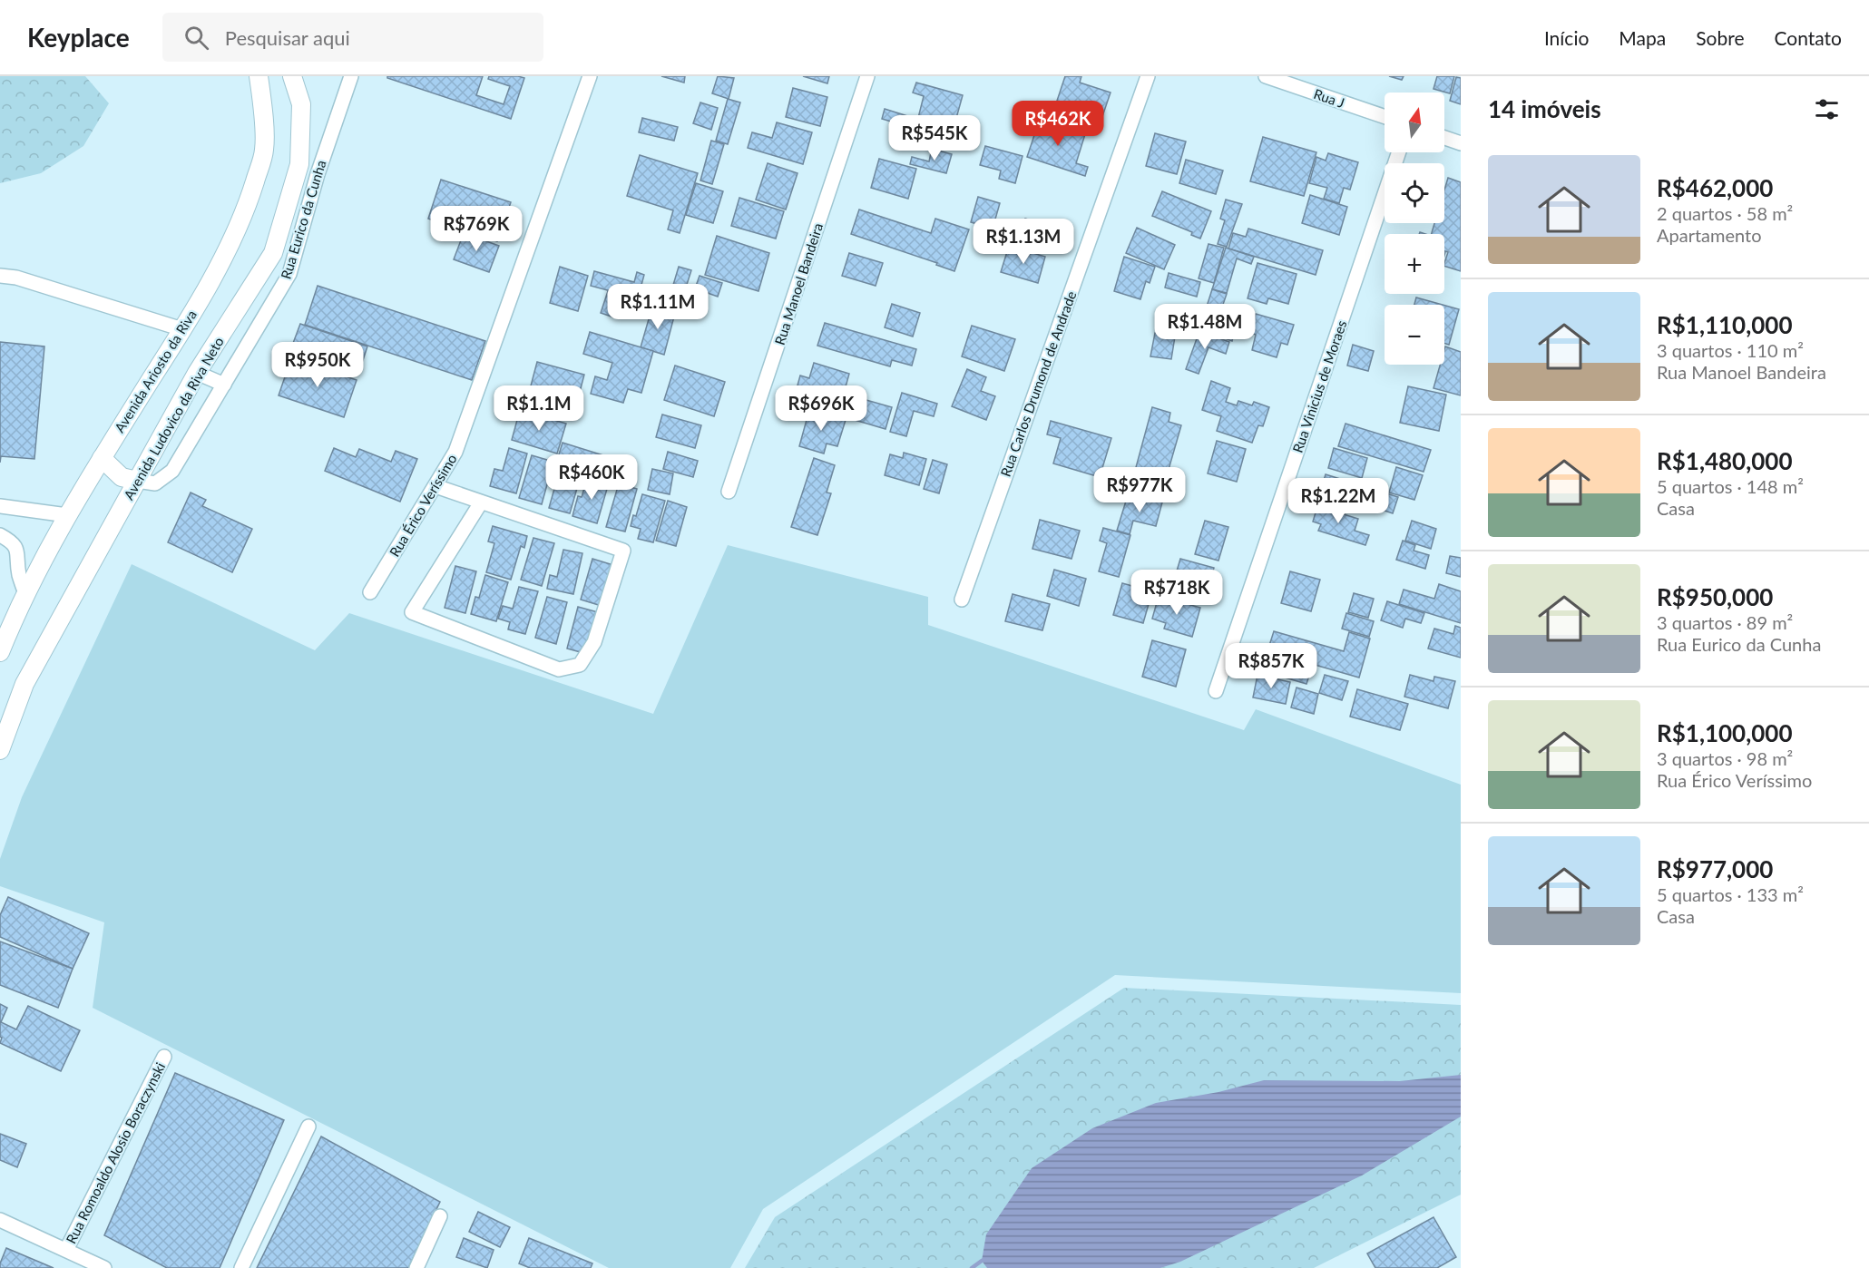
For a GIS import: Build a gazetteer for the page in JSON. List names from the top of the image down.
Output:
{
  "streets": {
    "street": [
      "Rua J",
      "Rua Eurico da Cunha",
      "Rua Manoel Bandeira",
      "Avenida Ariosto da Riva",
      "Rua Carlos Drumond de Andrade",
      "Rua Vinicius de Moraes",
      "Avenida Ludovico da Riva Neto",
      "Rua Érico Veríssimo",
      "Rua Romoaldo Alosio Boraczynski"
    ]
  },
  "crossings": [
    ["Rua Eurico da Cunha", "Avenida Ludovico da Riva Neto"]
  ],
  "north": "top",
  "page": {
    "header": "Keyplace",
    "search": "Pesquisar aqui",
    "nav": [
      "Início",
      "Mapa",
      "Sobre",
      "Contato"
    ],
    "heading": "14 imóveis",
    "map_buttons": ["+", "−"],
    "price": [
      "R$462K",
      "R$545K",
      "R$769K",
      "R$1.13M",
      "R$1.11M",
      "R$1.48M",
      "R$950K",
      "R$1.1M",
      "R$696K",
      "R$460K",
      "R$977K",
      "R$1.22M",
      "R$718K",
      "R$857K"
    ],
    "list": [
      {
        "name": "R$462,000",
        "note": "2 quartos · 58 m² · Apartamento"
      },
      {
        "name": "R$1,110,000",
        "note": "3 quartos · 110 m² · Rua Manoel Bandeira"
      },
      {
        "name": "R$1,480,000",
        "note": "5 quartos · 148 m² · Casa"
      },
      {
        "name": "R$950,000",
        "note": "3 quartos · 89 m² · Rua Eurico da Cunha"
      },
      {
        "name": "R$1,100,000",
        "note": "3 quartos · 98 m² · Rua Érico Veríssimo"
      },
      {
        "name": "R$977,000",
        "note": "5 quartos · 133 m² · Casa"
      }
    ]
  }
}
